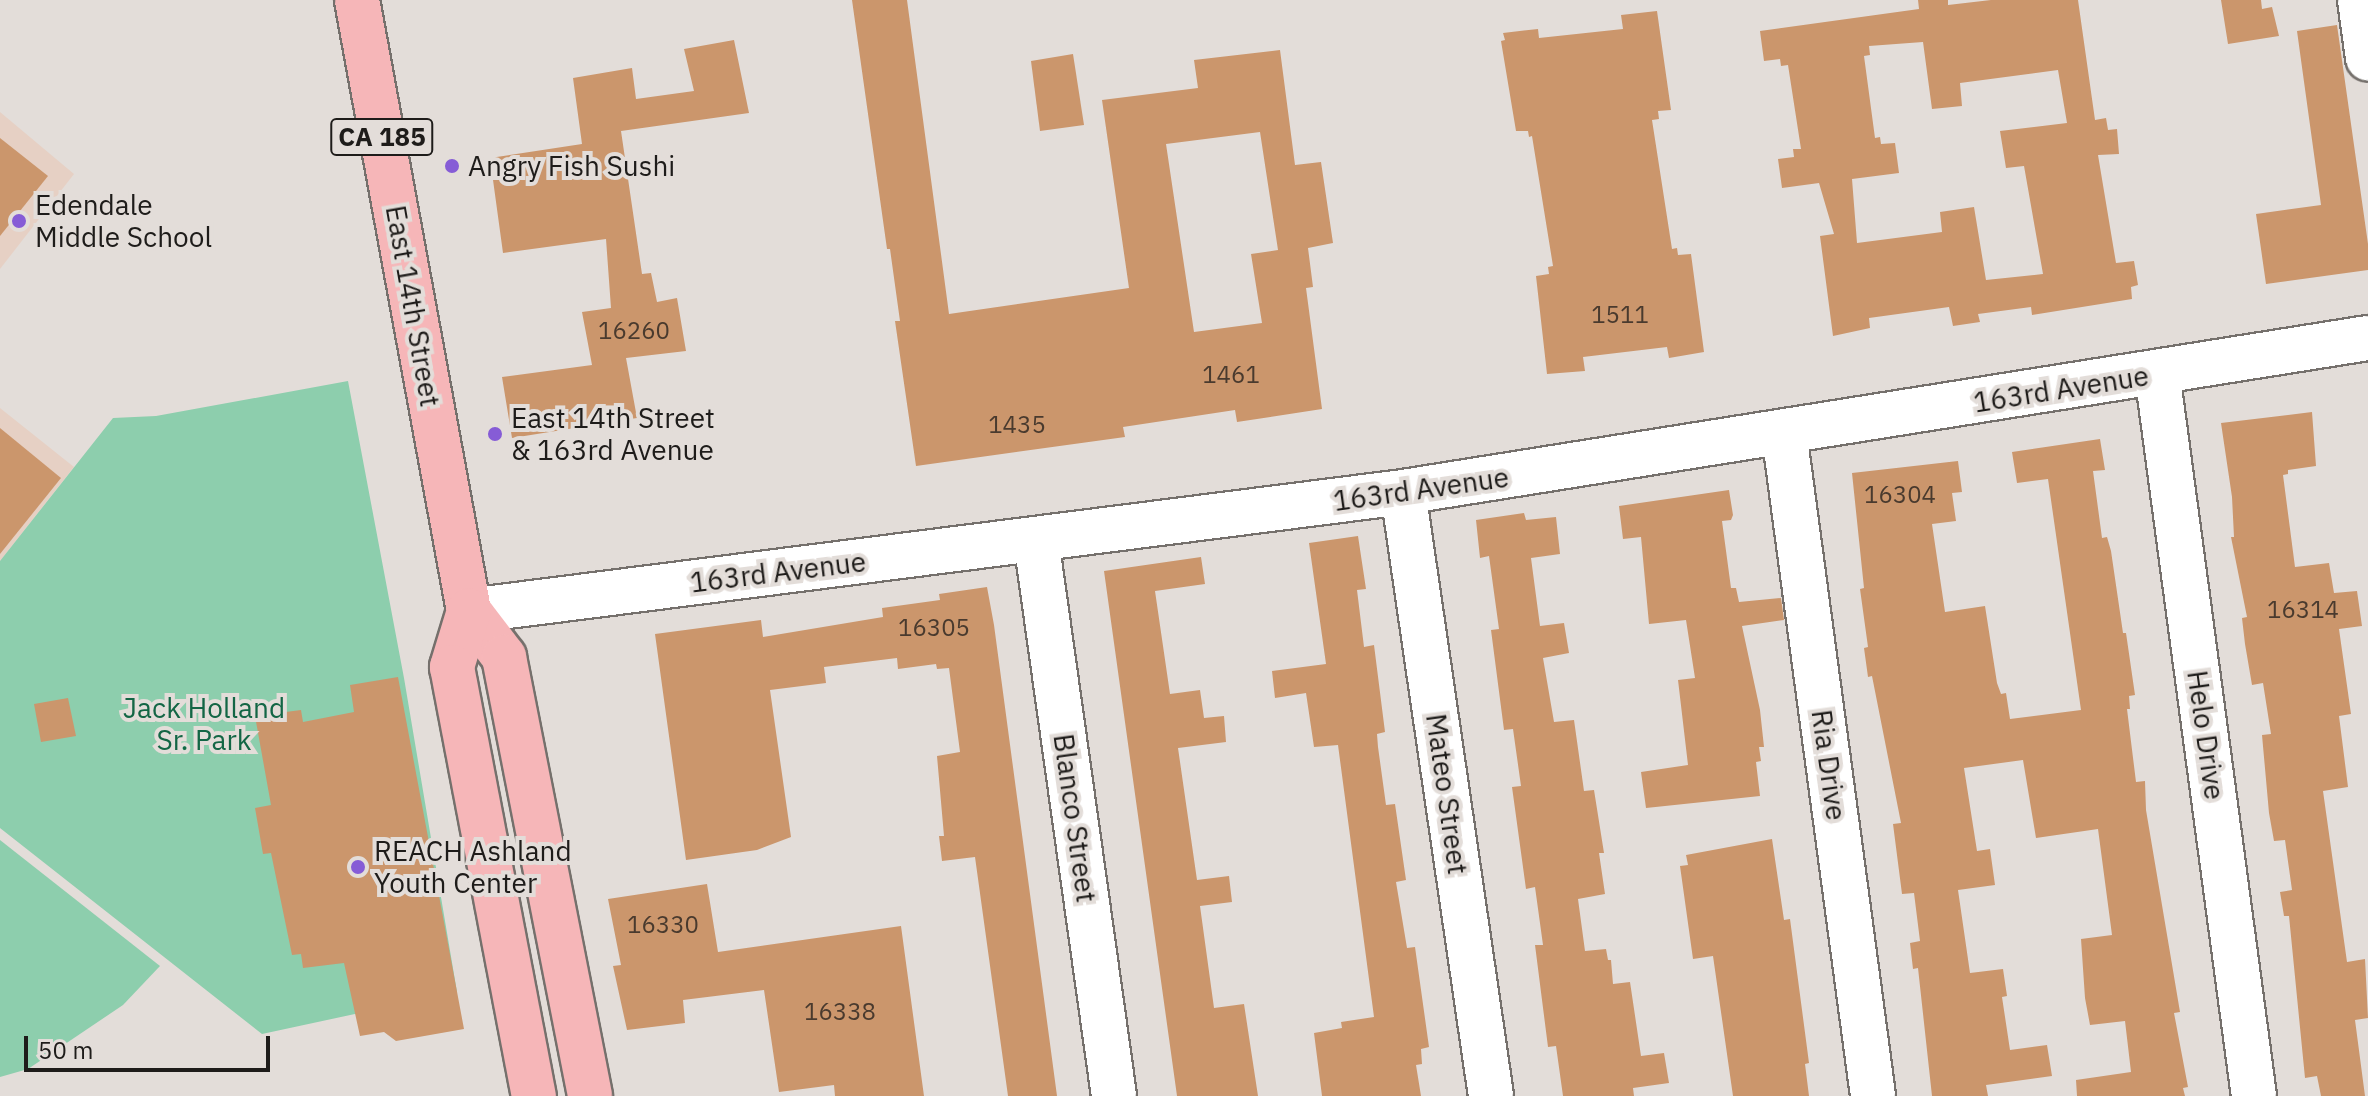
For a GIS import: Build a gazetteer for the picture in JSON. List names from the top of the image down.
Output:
{
  "streets": {
    "main road": ["CA 185", "East 14th Street"],
    "street": [
      "163rd Avenue",
      "Helo Drive",
      "Ria Drive",
      "Mateo Street",
      "Blanco Street"
    ]
  },
  "crossings": [
    ["East 14th Street", "163rd Avenue"],
    ["163rd Avenue", "Helo Drive"],
    ["163rd Avenue", "Ria Drive"],
    ["163rd Avenue", "Mateo Street"],
    ["163rd Avenue", "Blanco Street"]
  ],
  "parks": ["Jack Holland Sr. Park"],
  "places": [
    "Angry Fish Sushi",
    "Edendale Middle School",
    "East 14th Street & 163rd Avenue",
    "REACH Ashland Youth Center"
  ],
  "house_numbers": [
    "1511",
    "16260",
    "1461",
    "1435",
    "16304",
    "16314",
    "16305",
    "16330",
    "16338"
  ],
  "scale_bar": "50 m"
}
